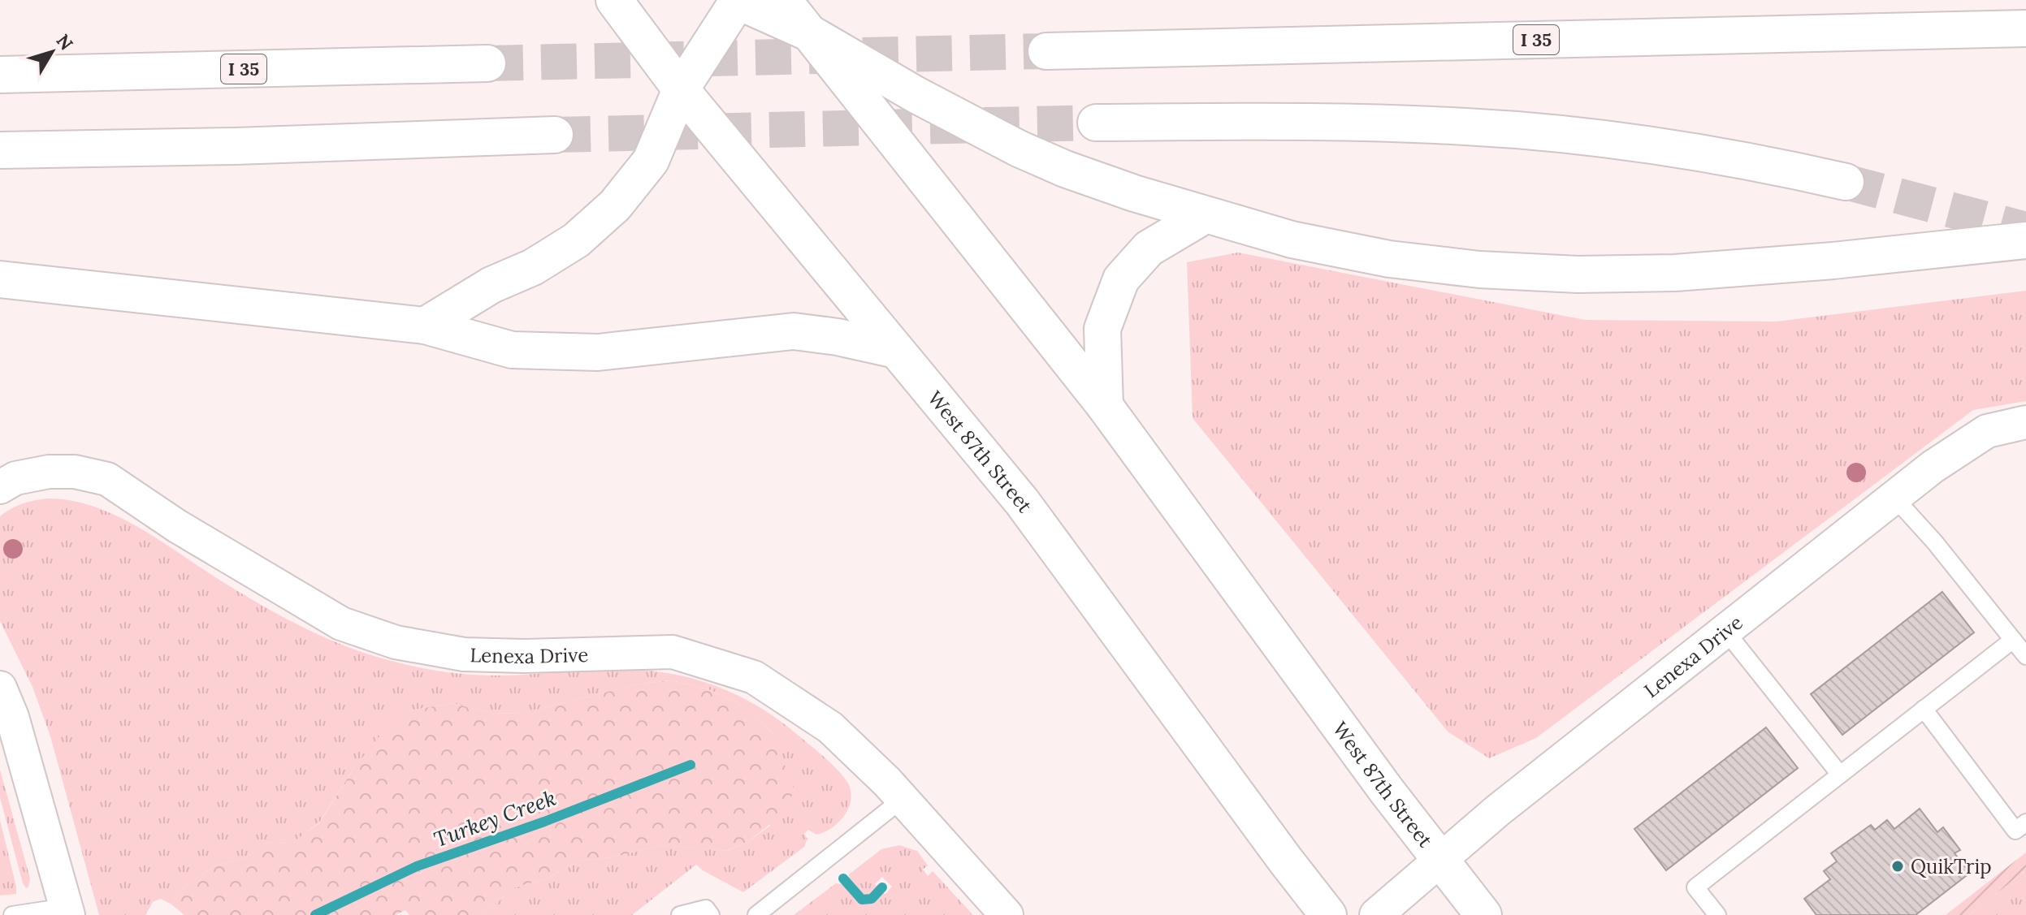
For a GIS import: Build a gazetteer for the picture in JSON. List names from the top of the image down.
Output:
{
  "streets": {
    "main road": ["I 35", "West 87th Street"],
    "street": ["Lenexa Drive"]
  },
  "crossings": [
    ["West 87th Street", "Lenexa Drive"]
  ],
  "water": ["Turkey Creek"],
  "places": ["QuikTrip"],
  "north": "top right"
}
